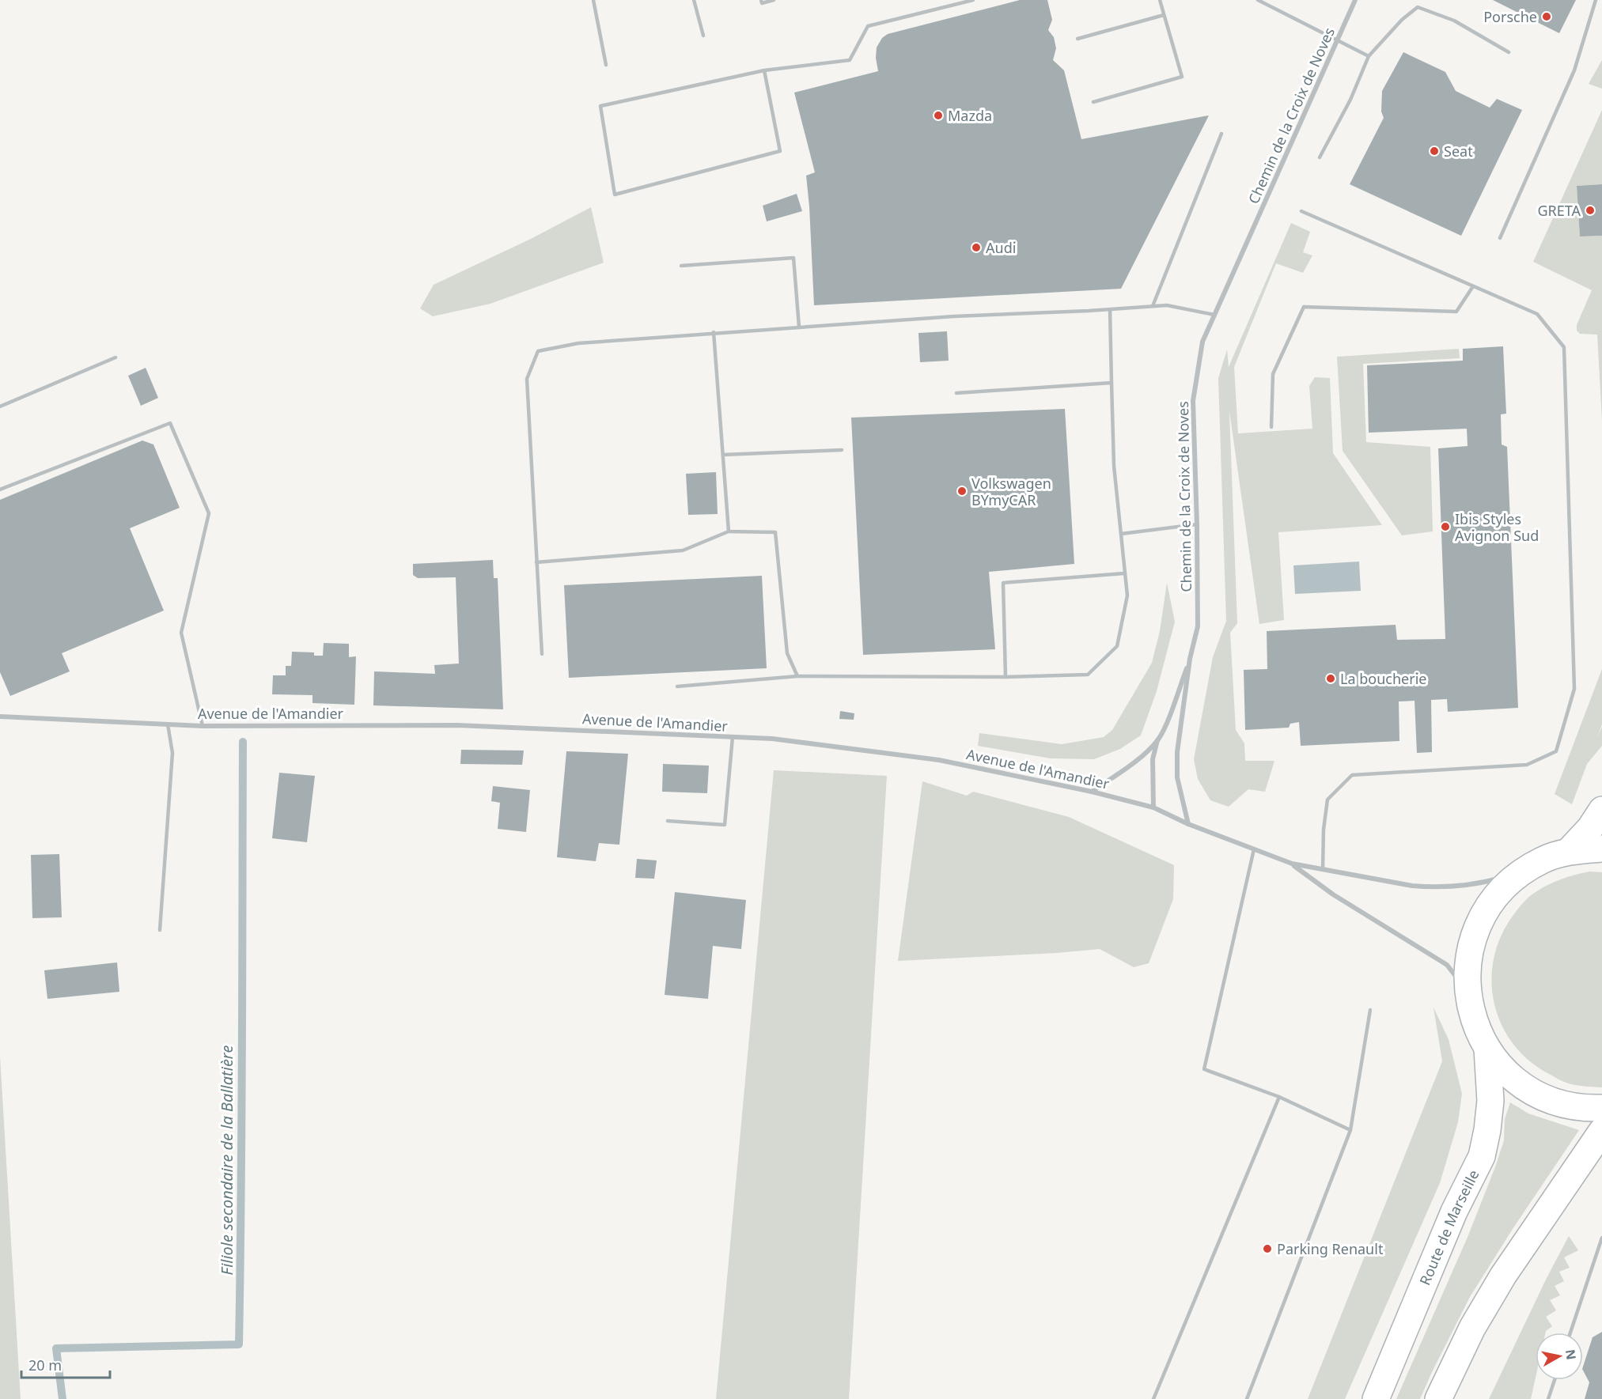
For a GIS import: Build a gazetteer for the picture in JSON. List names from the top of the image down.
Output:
{
  "streets": {
    "main road": ["Route de Marseille"],
    "street": ["Chemin de la Croix de Noves", "Avenue de l'Amandier"]
  },
  "crossings": [
    ["Chemin de la Croix de Noves", "Avenue de l'Amandier"]
  ],
  "water": ["Filiole secondaire de la Ballatière"],
  "places": [
    "Porsche",
    "Mazda",
    "Seat",
    "GRETA",
    "Audi",
    "Volkswagen BYmyCAR",
    "Ibis Styles Avignon Sud",
    "La boucherie",
    "Parking Renault"
  ],
  "scale_bar": "20 m",
  "north": "right"
}
